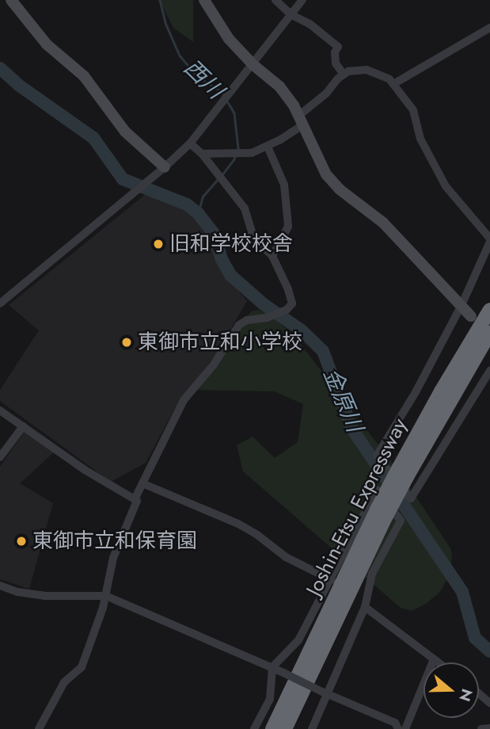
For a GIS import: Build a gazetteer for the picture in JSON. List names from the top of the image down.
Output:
{
  "streets": {
    "highway": ["Joshin-Etsu Expressway"]
  },
  "water": ["西川", "金原川"],
  "places": ["旧和学校校舎", "東御市立和小学校", "東御市立和保育園"],
  "north": "right"
}
